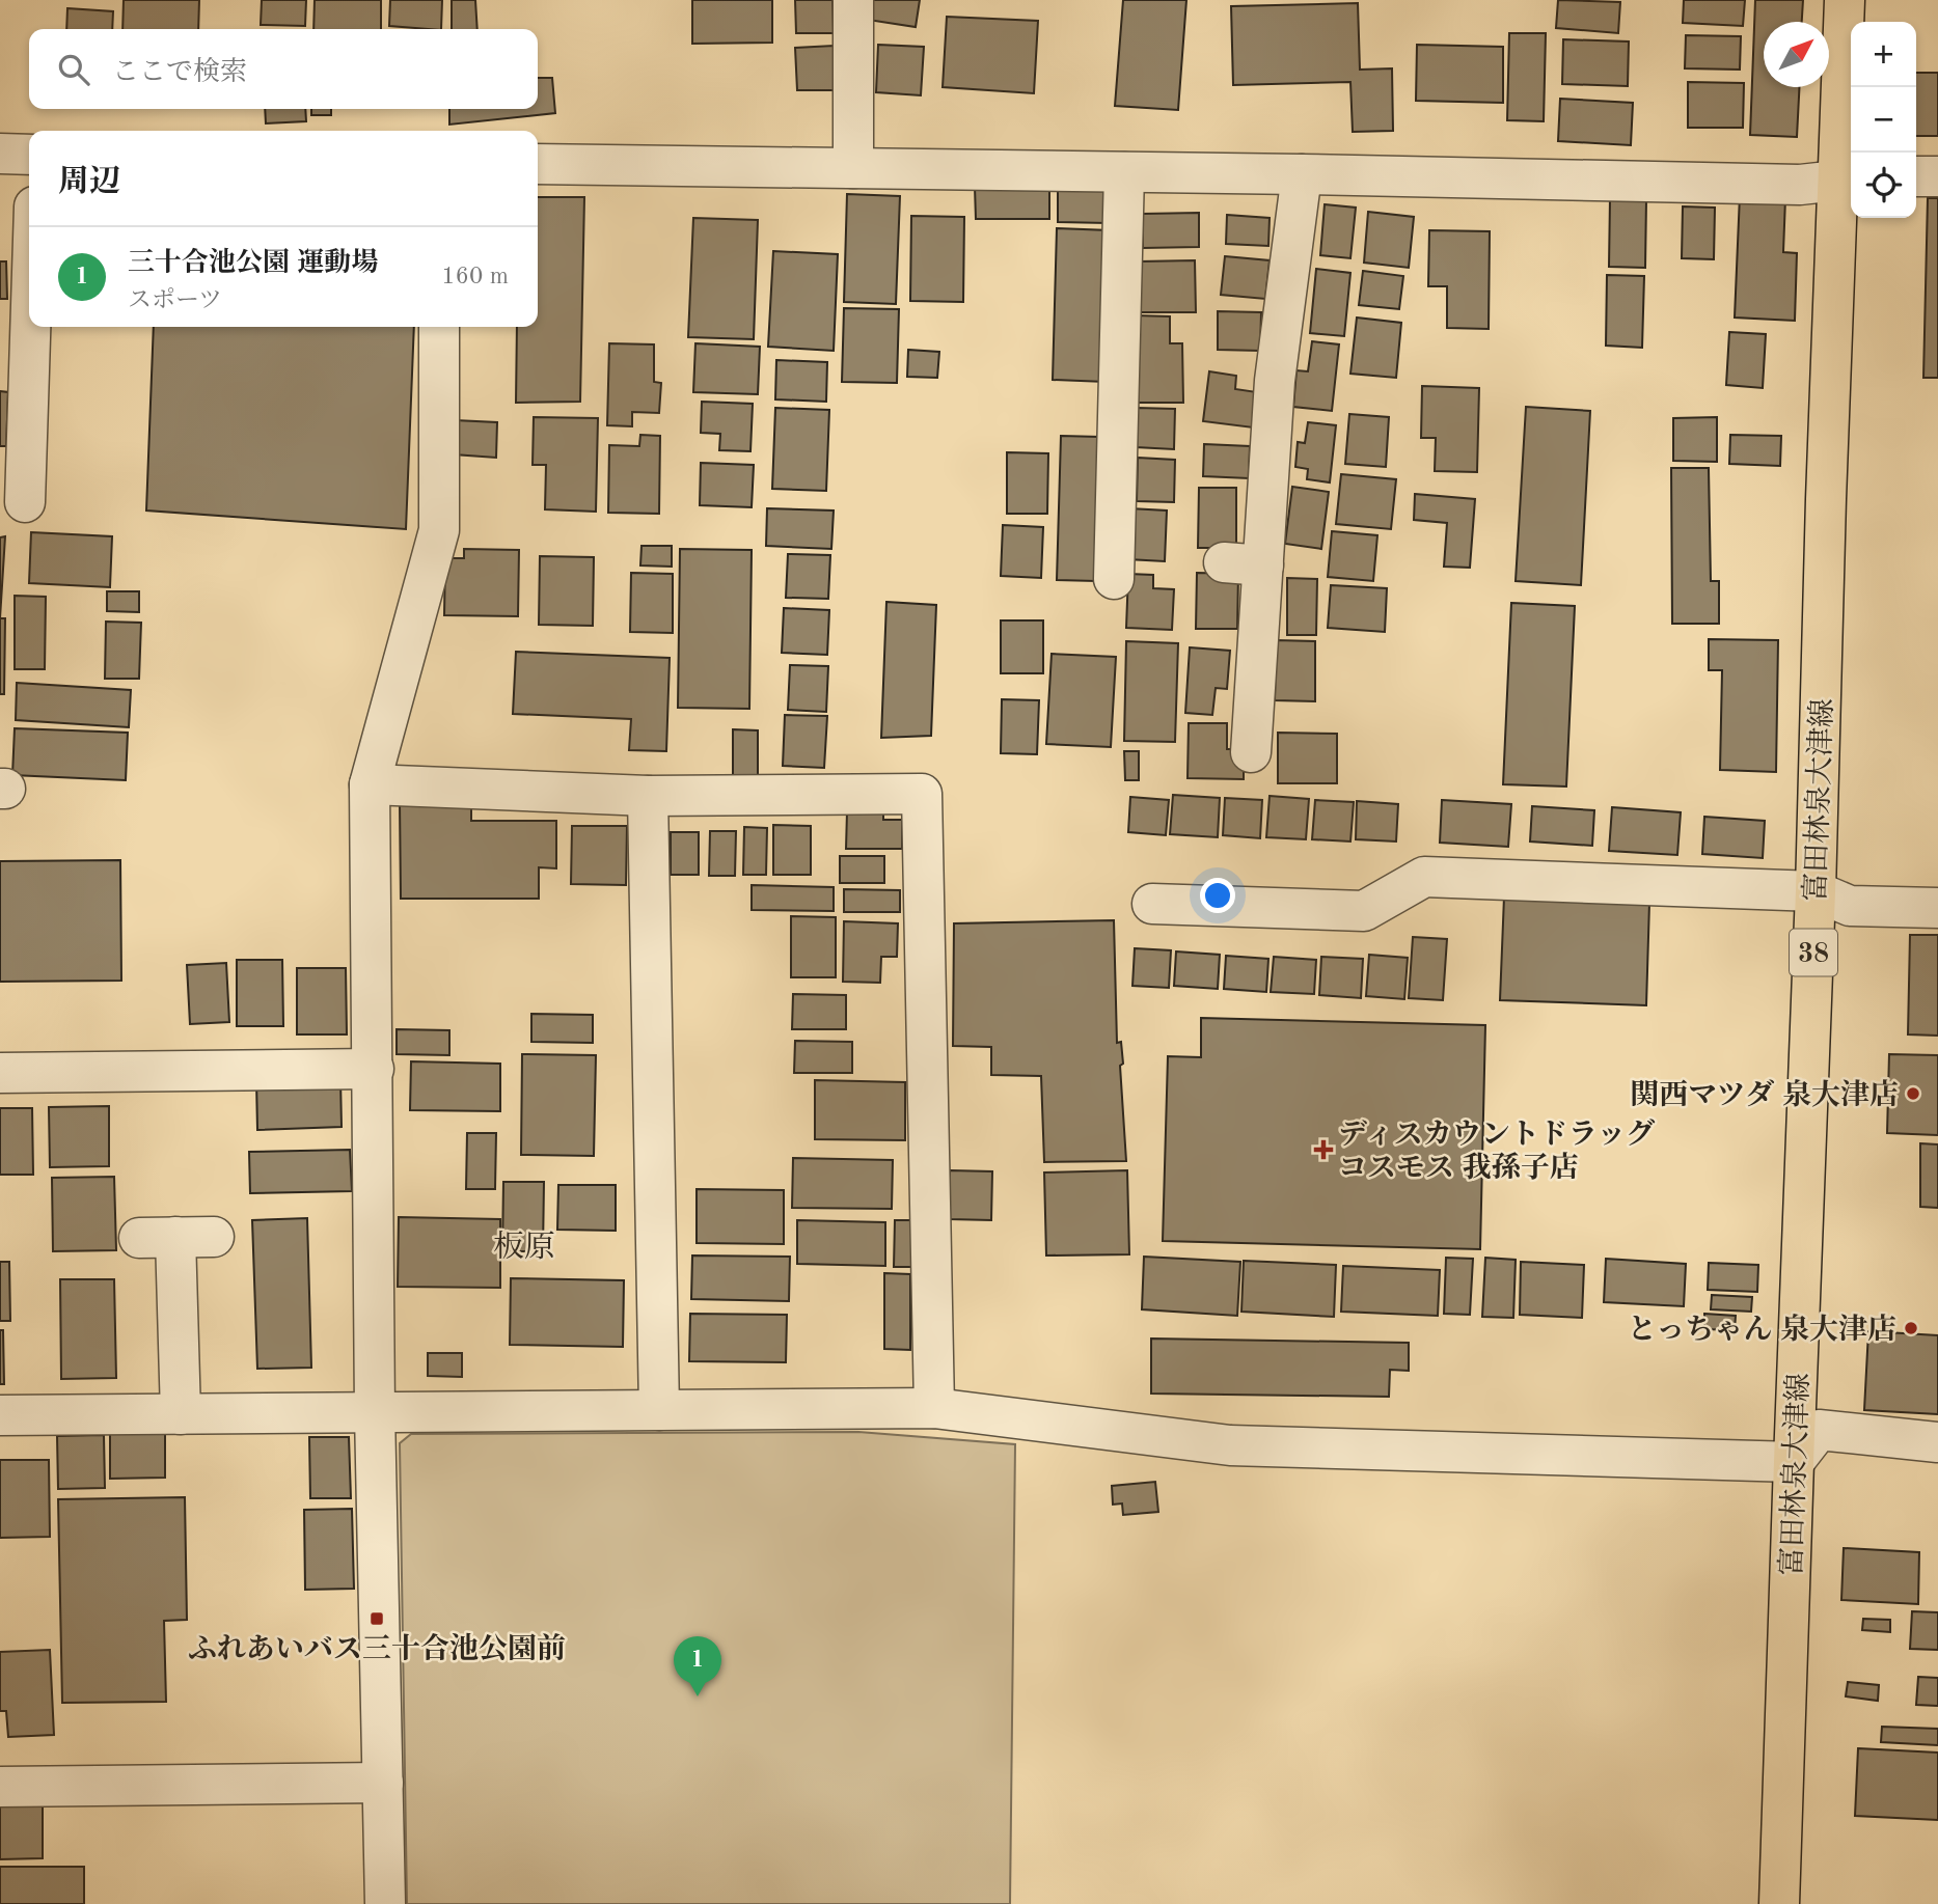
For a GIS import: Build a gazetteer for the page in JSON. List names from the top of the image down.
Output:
{
  "streets": {
    "main road": ["富田林泉大津線", "38"]
  },
  "districts": ["板原"],
  "places": {
    "other": ["関西マツダ 泉大津店", "とっちゃん 泉大津店"],
    "health": ["ディスカウントドラッグ コスモス 我孫子店"],
    "transit": ["ふれあいバス三十合池公園前"]
  },
  "north": "top right",
  "page": {
    "map_buttons": ["+", "−"],
    "search": "ここで検索",
    "heading": "周辺",
    "list": [
      {
        "mark": "1",
        "name": "三十合池公園 運動場",
        "note": "スポーツ",
        "value": "160 m"
      }
    ],
    "pins": "1"
  }
}
